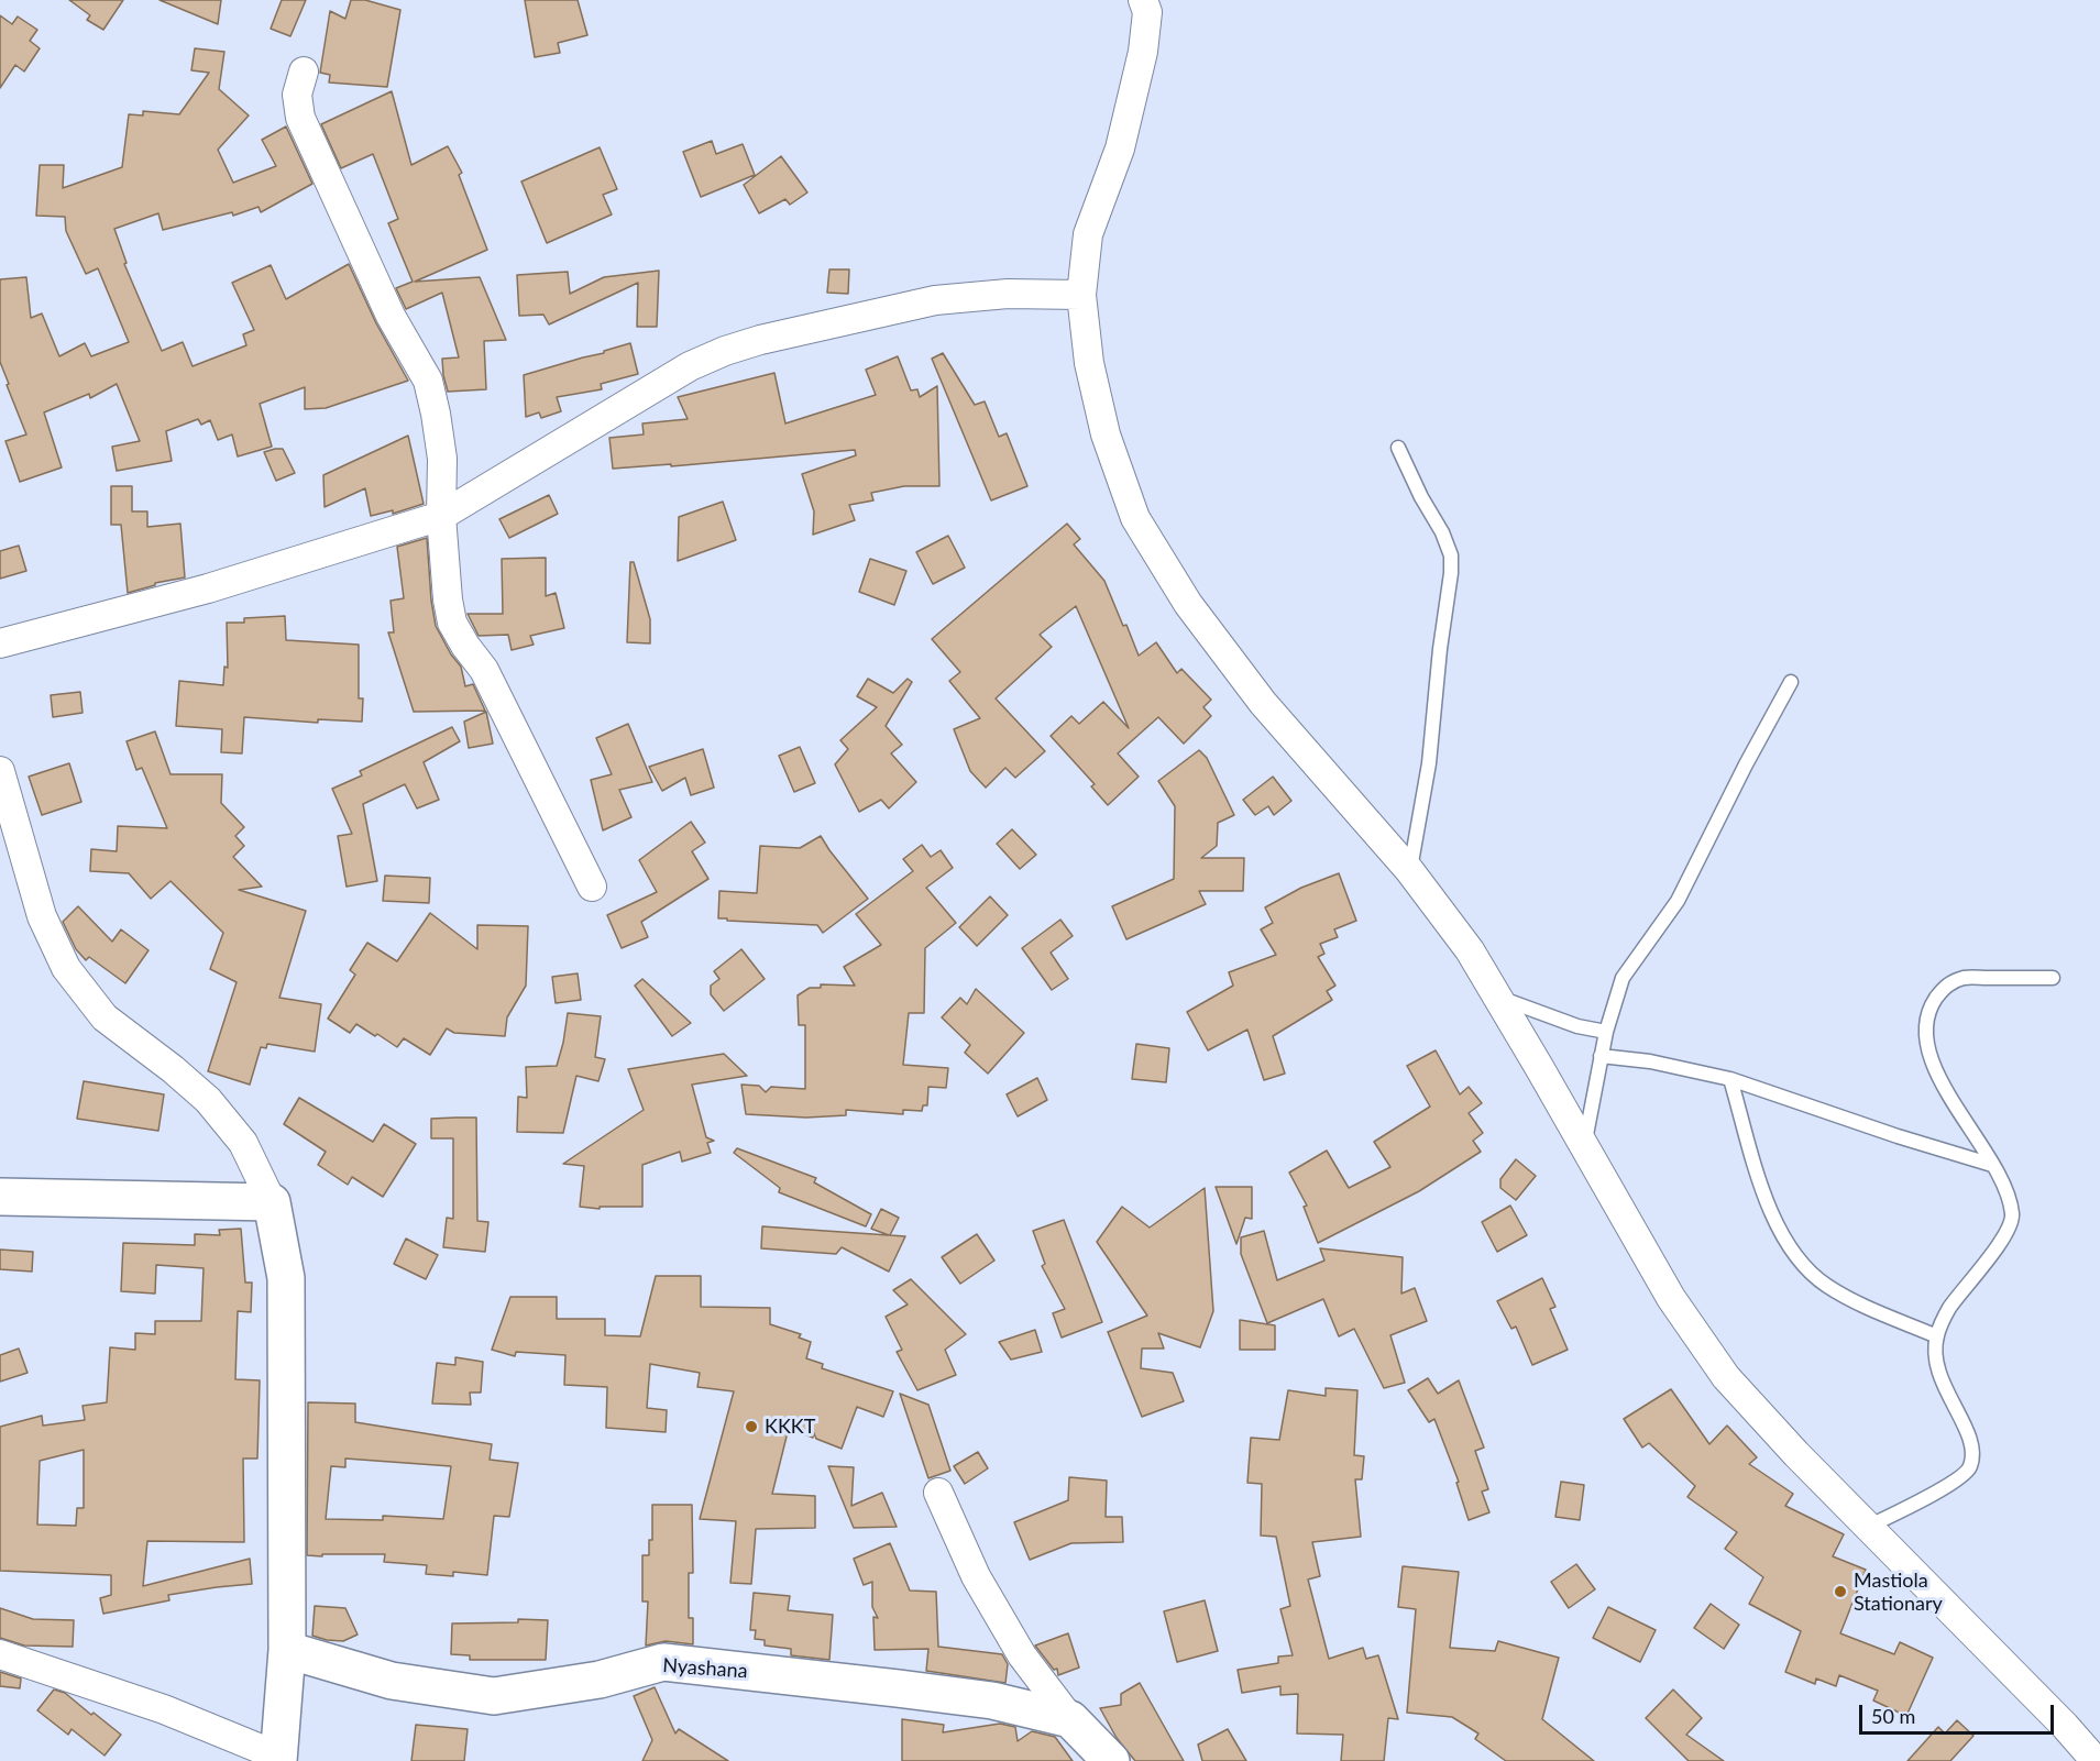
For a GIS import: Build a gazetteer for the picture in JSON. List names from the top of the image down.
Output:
{
  "streets": {
    "street": ["Nyashana"]
  },
  "places": ["KKKT", "Mastiola Stationary"],
  "scale_bar": "50 m"
}
